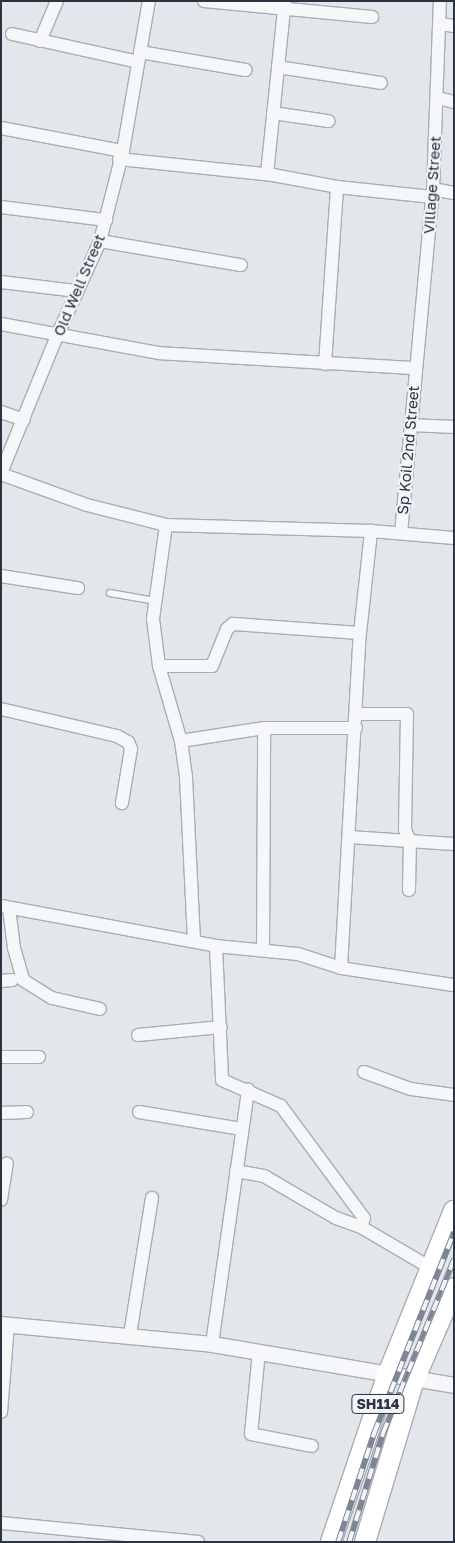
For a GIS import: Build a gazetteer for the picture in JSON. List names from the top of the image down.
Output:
{
  "streets": {
    "main road": ["SH114"],
    "street": ["Village Street", "Old Well Street", "Sp Koil 2nd Street"]
  },
  "crossings": [
    ["Village Street", "Sp Koil 2nd Street"]
  ]
}
